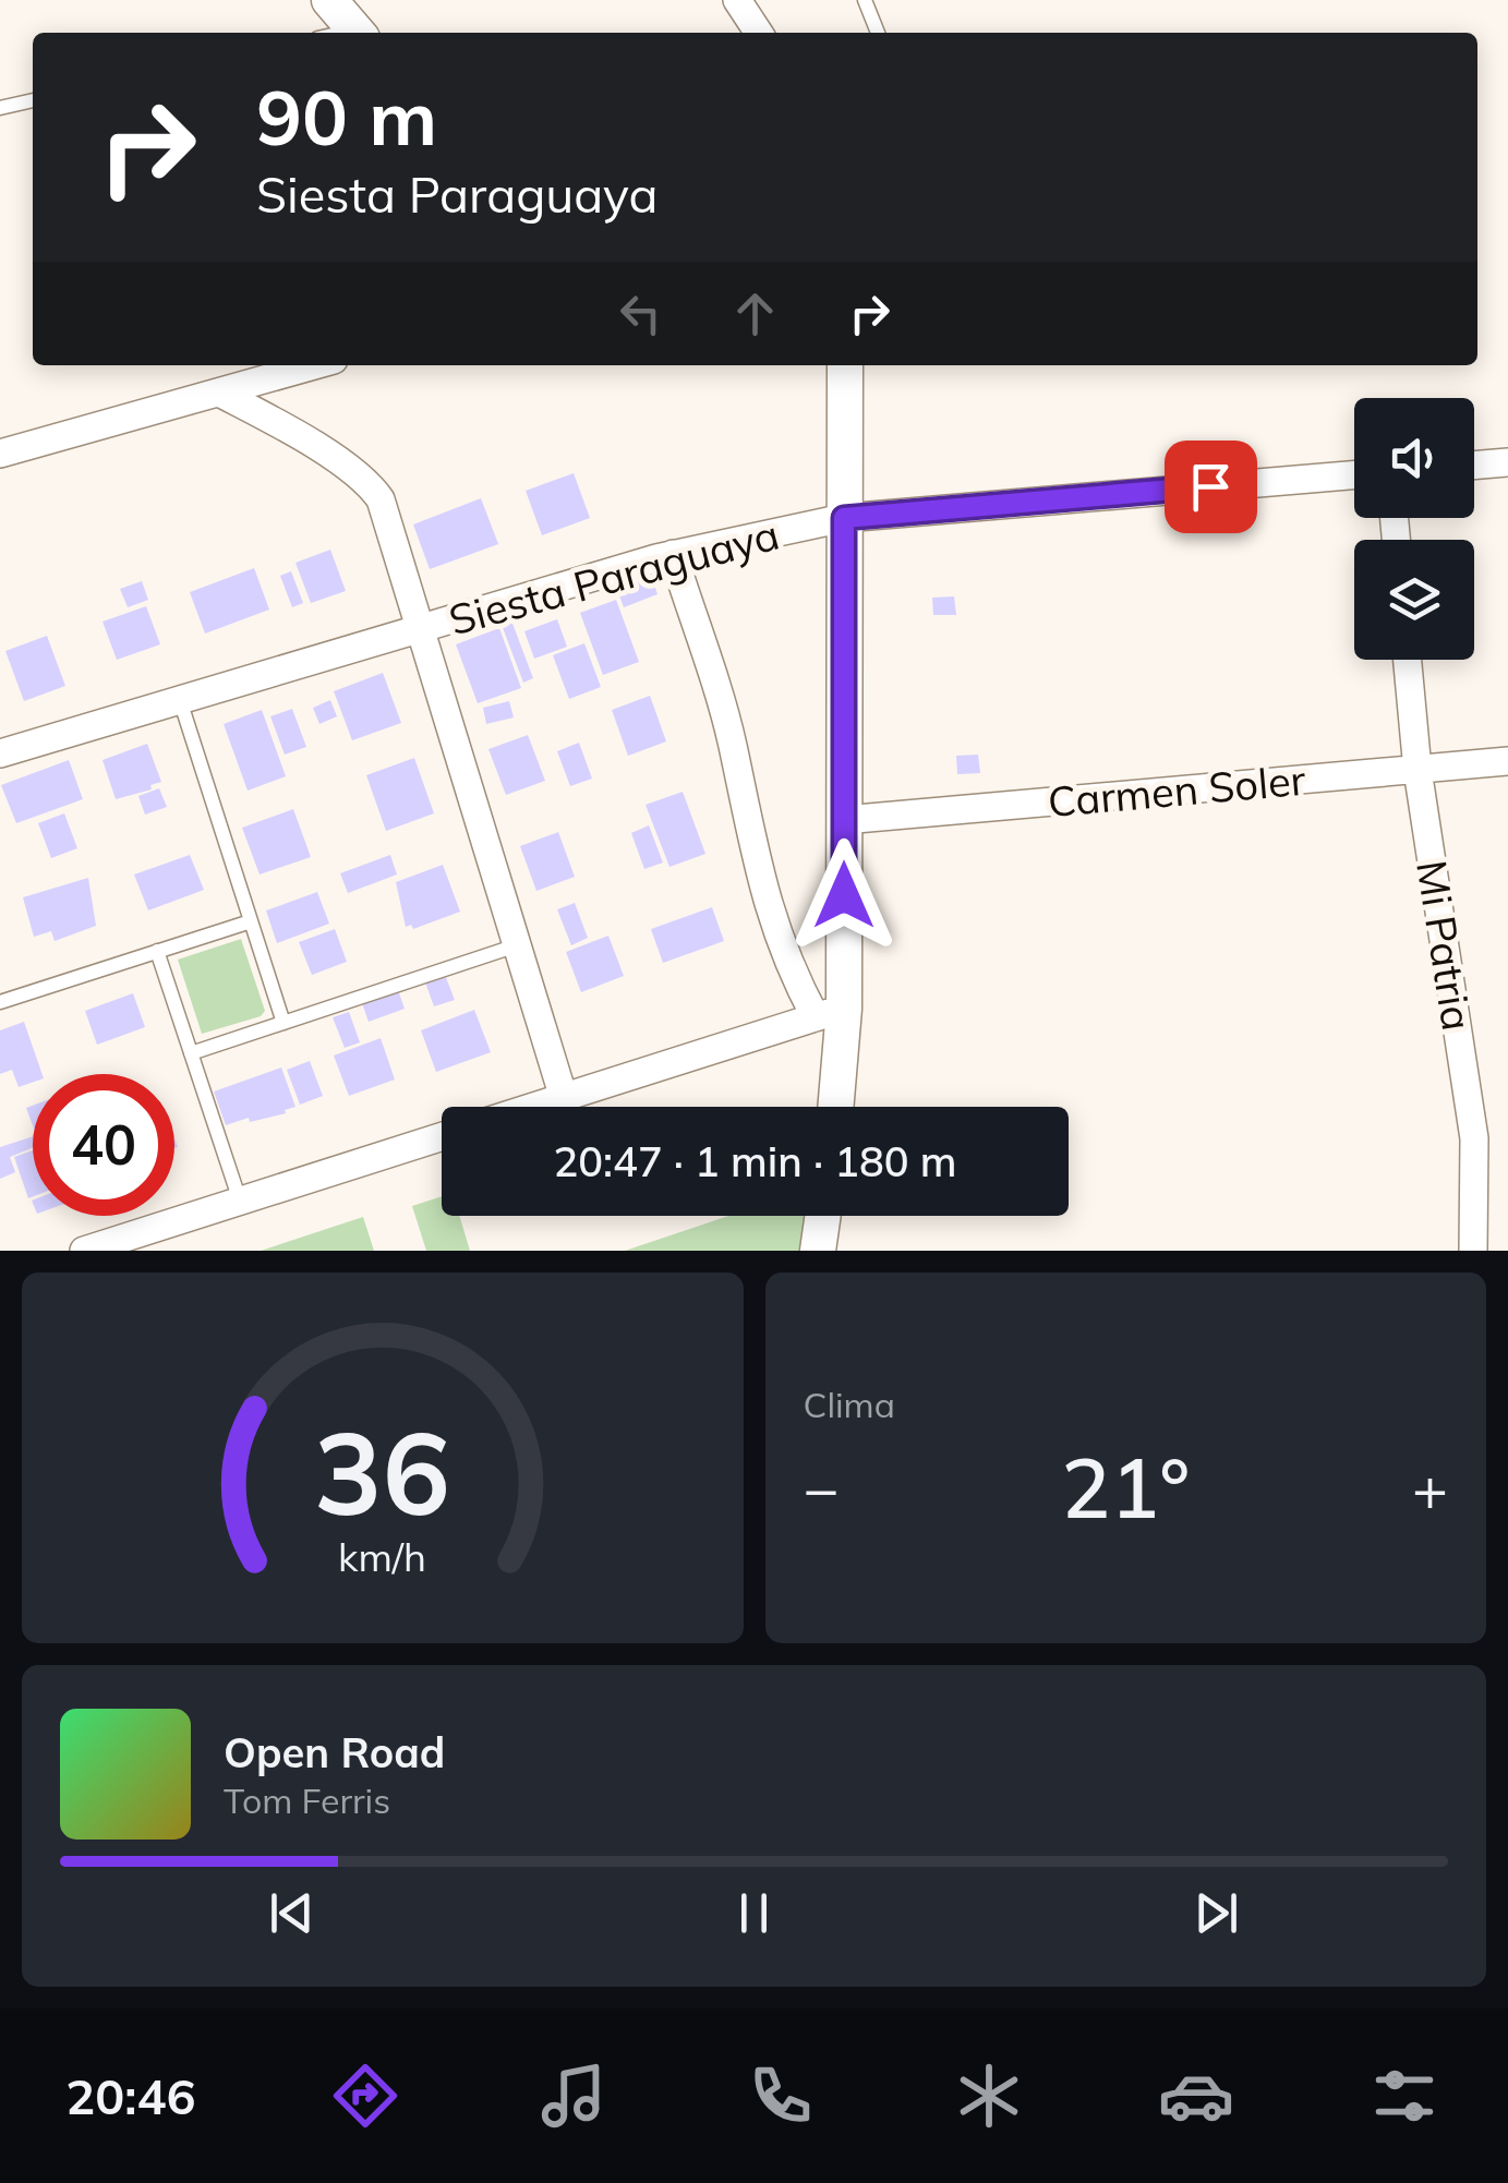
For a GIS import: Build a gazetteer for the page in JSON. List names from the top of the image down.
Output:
{
  "streets": {
    "street": ["Siesta Paraguaya", "Carmen Soler", "Mi Patria"]
  },
  "crossings": [
    ["Carmen Soler", "Mi Patria"]
  ],
  "page": {
    "turn": ["90 m", "Siesta Paraguaya"],
    "limit": "40",
    "trip": "20:47 · 1 min · 180 m",
    "tile": "Clima",
    "heat": ["−", "21°", "+"],
    "song": ["Open Road", "Tom Ferris"],
    "tabs": "20:46",
    "gauge": ["36", "km/h"]
  }
}
